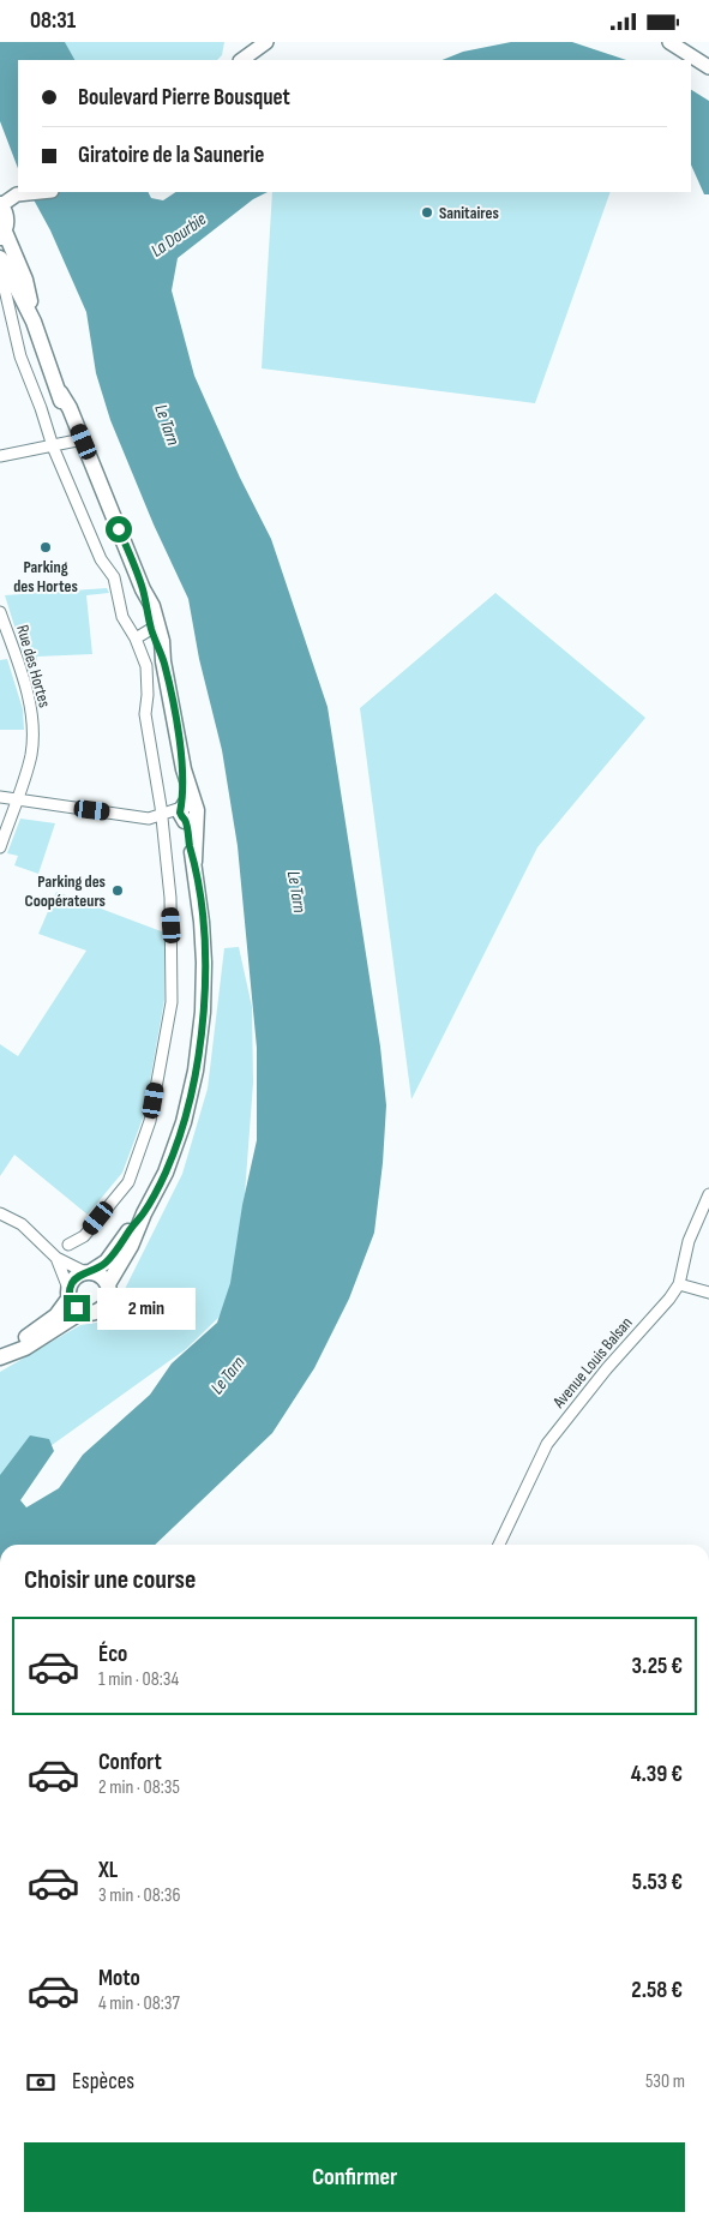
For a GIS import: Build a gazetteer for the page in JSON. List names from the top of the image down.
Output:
{
  "streets": {
    "street": ["Rue des Hortes", "Avenue Louis Balsan"]
  },
  "water": ["La Dourbie", "Le Tarn"],
  "places": ["Sanitaires", "Parking des Hortes", "Parking des Coopérateurs"],
  "page": {
    "status": "08:31",
    "banner": ["Boulevard Pierre Bousquet", "Giratoire de la Saunerie"],
    "bubble": "2 min",
    "heading": "Choisir une course",
    "list": [
      {
        "name": "Éco",
        "note": "1 min · 08:34",
        "value": "3.25 €"
      },
      {
        "name": "Confort",
        "note": "2 min · 08:35",
        "value": "4.39 €"
      },
      {
        "name": "XL",
        "note": "3 min · 08:36",
        "value": "5.53 €"
      },
      {
        "name": "Moto",
        "note": "4 min · 08:37",
        "value": "2.58 €"
      }
    ],
    "pay": ["Espèces", "530 m"],
    "buttons": "Confirmer"
  }
}
